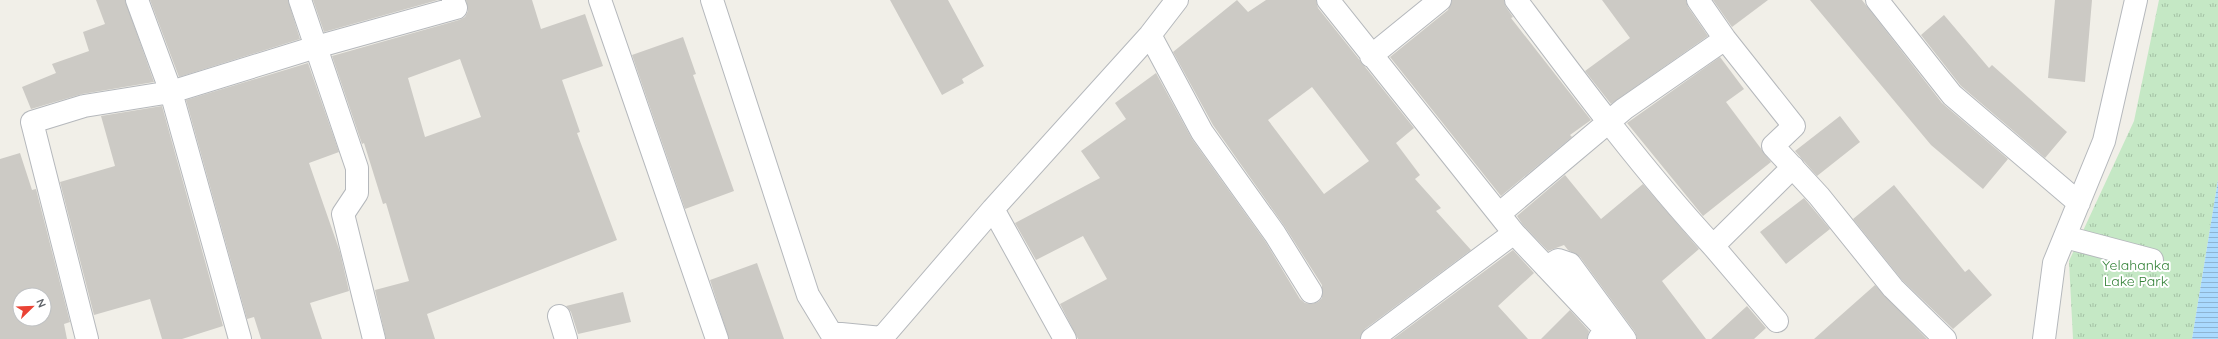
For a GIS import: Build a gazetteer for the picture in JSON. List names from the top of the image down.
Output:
{
  "parks": ["Yelahanka Lake Park"],
  "north": "top right"
}
